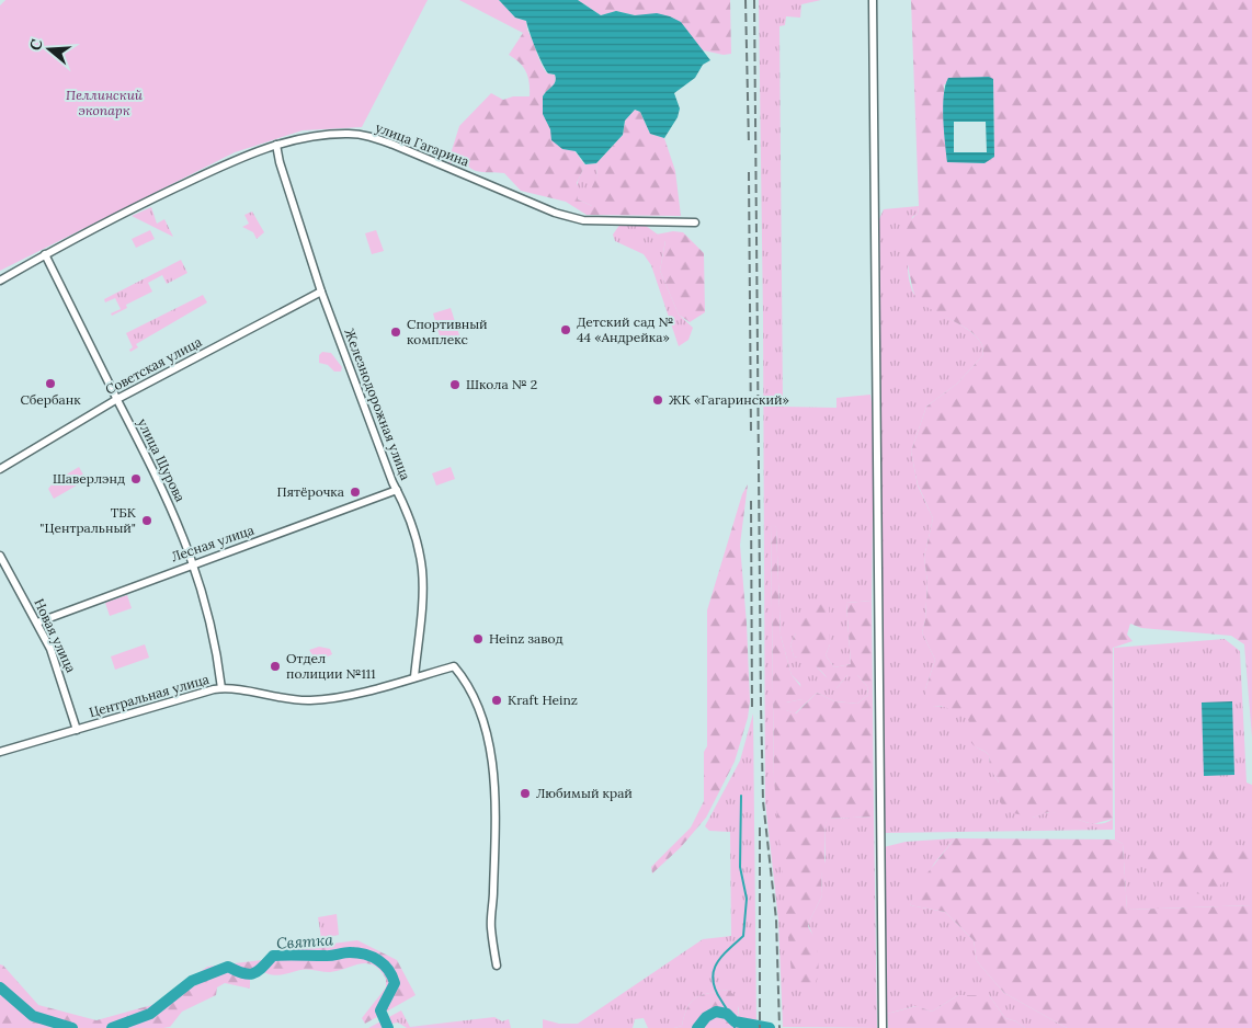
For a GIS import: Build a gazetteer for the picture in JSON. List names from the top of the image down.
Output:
{
  "streets": {
    "street": [
      "улица Гагарина",
      "Советская улица",
      "Железнодорожная улица",
      "улица Щурова",
      "Лесная улица",
      "Новая улица",
      "Центральная улица"
    ]
  },
  "crossings": [
    ["улица Гагарина", "Железнодорожная улица"],
    ["улица Гагарина", "улица Щурова"],
    ["Советская улица", "Железнодорожная улица"],
    ["Советская улица", "улица Щурова"],
    ["Железнодорожная улица", "Лесная улица"],
    ["Железнодорожная улица", "Центральная улица"],
    ["улица Щурова", "Лесная улица"],
    ["улица Щурова", "Центральная улица"],
    ["Лесная улица", "Новая улица"],
    ["Новая улица", "Центральная улица"]
  ],
  "water": ["Святка"],
  "parks": ["Пеллинский экопарк"],
  "places": [
    "Детский сад № 44 «Андрейка»",
    "Спортивный комплекс",
    "Сбербанк",
    "Школа № 2",
    "ЖК «Гагаринский»",
    "Шаверлэнд",
    "Пятёрочка",
    "ТБК \"Центральный\"",
    "Heinz завод",
    "Отдел полиции №111",
    "Kraft Heinz",
    "Любимый край"
  ],
  "north": "left"
}
